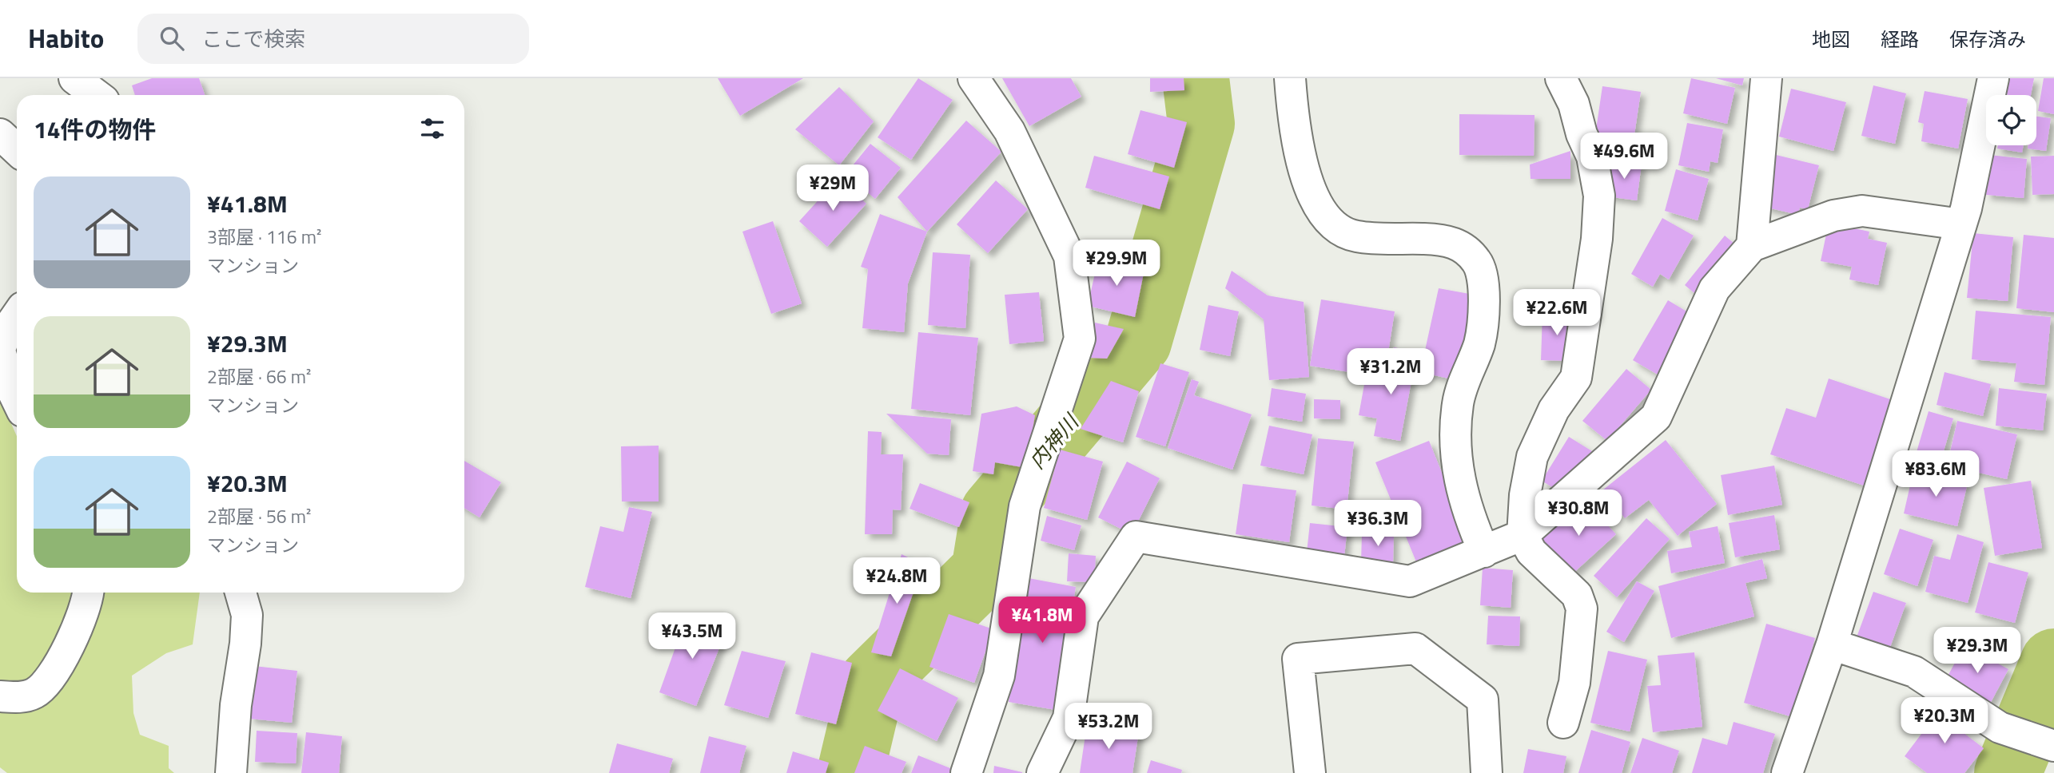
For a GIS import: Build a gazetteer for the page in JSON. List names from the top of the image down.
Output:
{
  "water": ["内神川"],
  "page": {
    "header": "Habito",
    "search": "ここで検索",
    "nav": ["地図", "経路", "保存済み"],
    "heading": "14件の物件",
    "price": [
      "¥49.6M",
      "¥29M",
      "¥29.9M",
      "¥22.6M",
      "¥31.2M",
      "¥83.6M",
      "¥30.8M",
      "¥36.3M",
      "¥24.8M",
      "¥41.8M",
      "¥43.5M",
      "¥29.3M",
      "¥20.3M",
      "¥53.2M"
    ],
    "list": [
      {
        "name": "¥41.8M",
        "note": "3部屋 · 116 m² · マンション"
      },
      {
        "name": "¥29.3M",
        "note": "2部屋 · 66 m² · マンション"
      },
      {
        "name": "¥20.3M",
        "note": "2部屋 · 56 m² · マンション"
      }
    ]
  }
}
